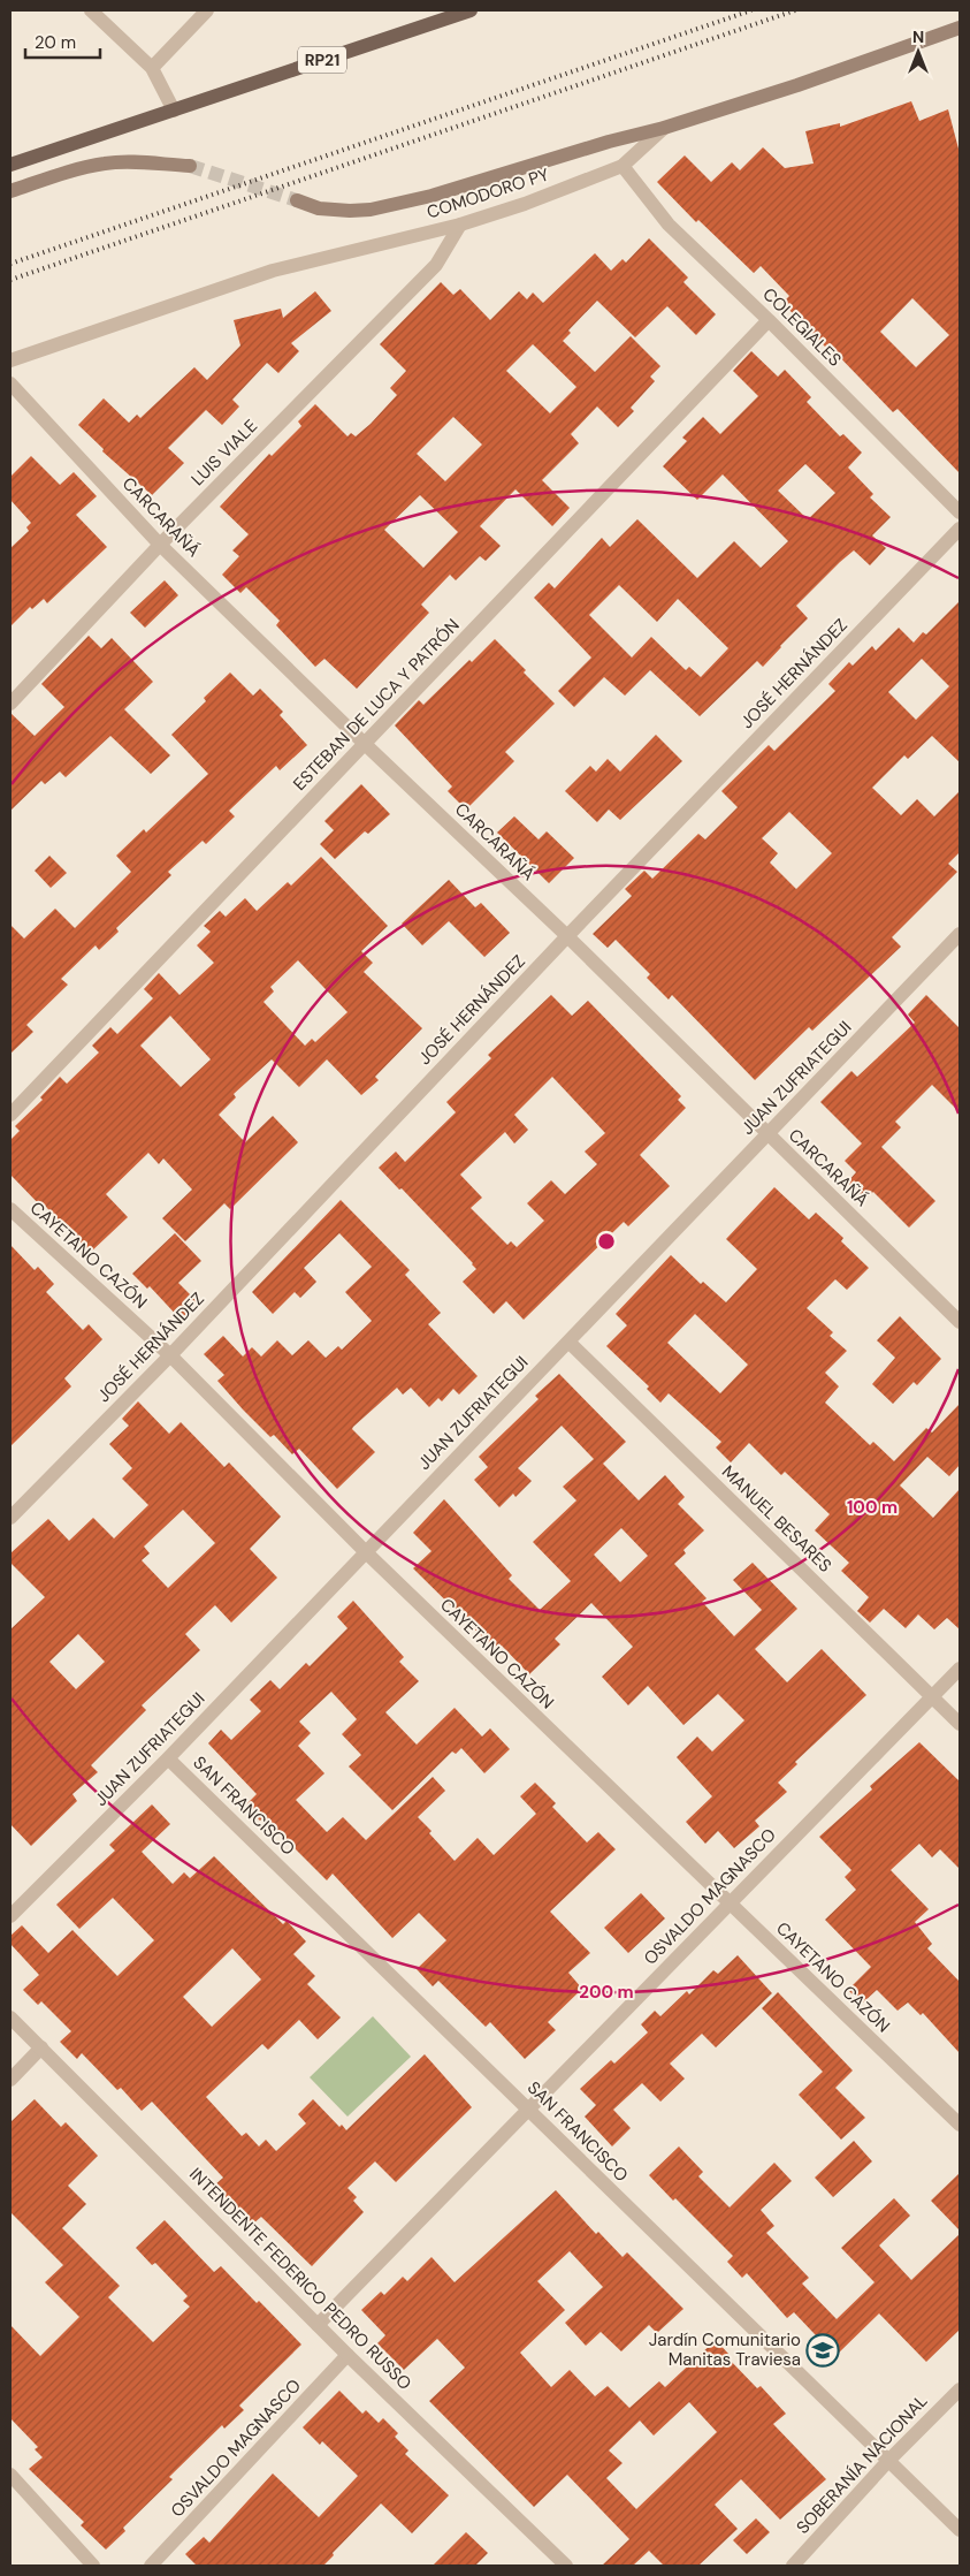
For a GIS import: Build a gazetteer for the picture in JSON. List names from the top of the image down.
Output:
{
  "streets": {
    "main road": ["RP21", "COMODORO PY"],
    "street": [
      "COLEGIALES",
      "LUIS VIALE",
      "CARCARAÑÁ",
      "JOSÉ HERNÁNDEZ",
      "ESTEBAN DE LUCA Y PATRÓN",
      "JUAN ZUFRIATEGUI",
      "CAYETANO CAZÓN",
      "MANUEL BESARES",
      "SAN FRANCISCO",
      "OSVALDO MAGNASCO",
      "INTENDENTE FEDERICO PEDRO RUSSO",
      "SOBERANÍA NACIONAL"
    ]
  },
  "crossings": [
    ["COMODORO PY", "COLEGIALES"],
    ["COMODORO PY", "LUIS VIALE"],
    ["COLEGIALES", "ESTEBAN DE LUCA Y PATRÓN"],
    ["LUIS VIALE", "CARCARAÑÁ"],
    ["CARCARAÑÁ", "JOSÉ HERNÁNDEZ"],
    ["CARCARAÑÁ", "ESTEBAN DE LUCA Y PATRÓN"],
    ["CARCARAÑÁ", "JUAN ZUFRIATEGUI"],
    ["JOSÉ HERNÁNDEZ", "CAYETANO CAZÓN"],
    ["JUAN ZUFRIATEGUI", "CAYETANO CAZÓN"],
    ["JUAN ZUFRIATEGUI", "MANUEL BESARES"],
    ["JUAN ZUFRIATEGUI", "SAN FRANCISCO"],
    ["CAYETANO CAZÓN", "OSVALDO MAGNASCO"],
    ["MANUEL BESARES", "OSVALDO MAGNASCO"],
    ["SAN FRANCISCO", "OSVALDO MAGNASCO"],
    ["SAN FRANCISCO", "SOBERANÍA NACIONAL"],
    ["OSVALDO MAGNASCO", "INTENDENTE FEDERICO PEDRO RUSSO"]
  ],
  "places": {
    "school or university": ["Jardín Comunitario Manitas Traviesa"]
  },
  "scale_bar": "20 m",
  "north": "top",
  "rings": ["100 m", "200 m"]
}
